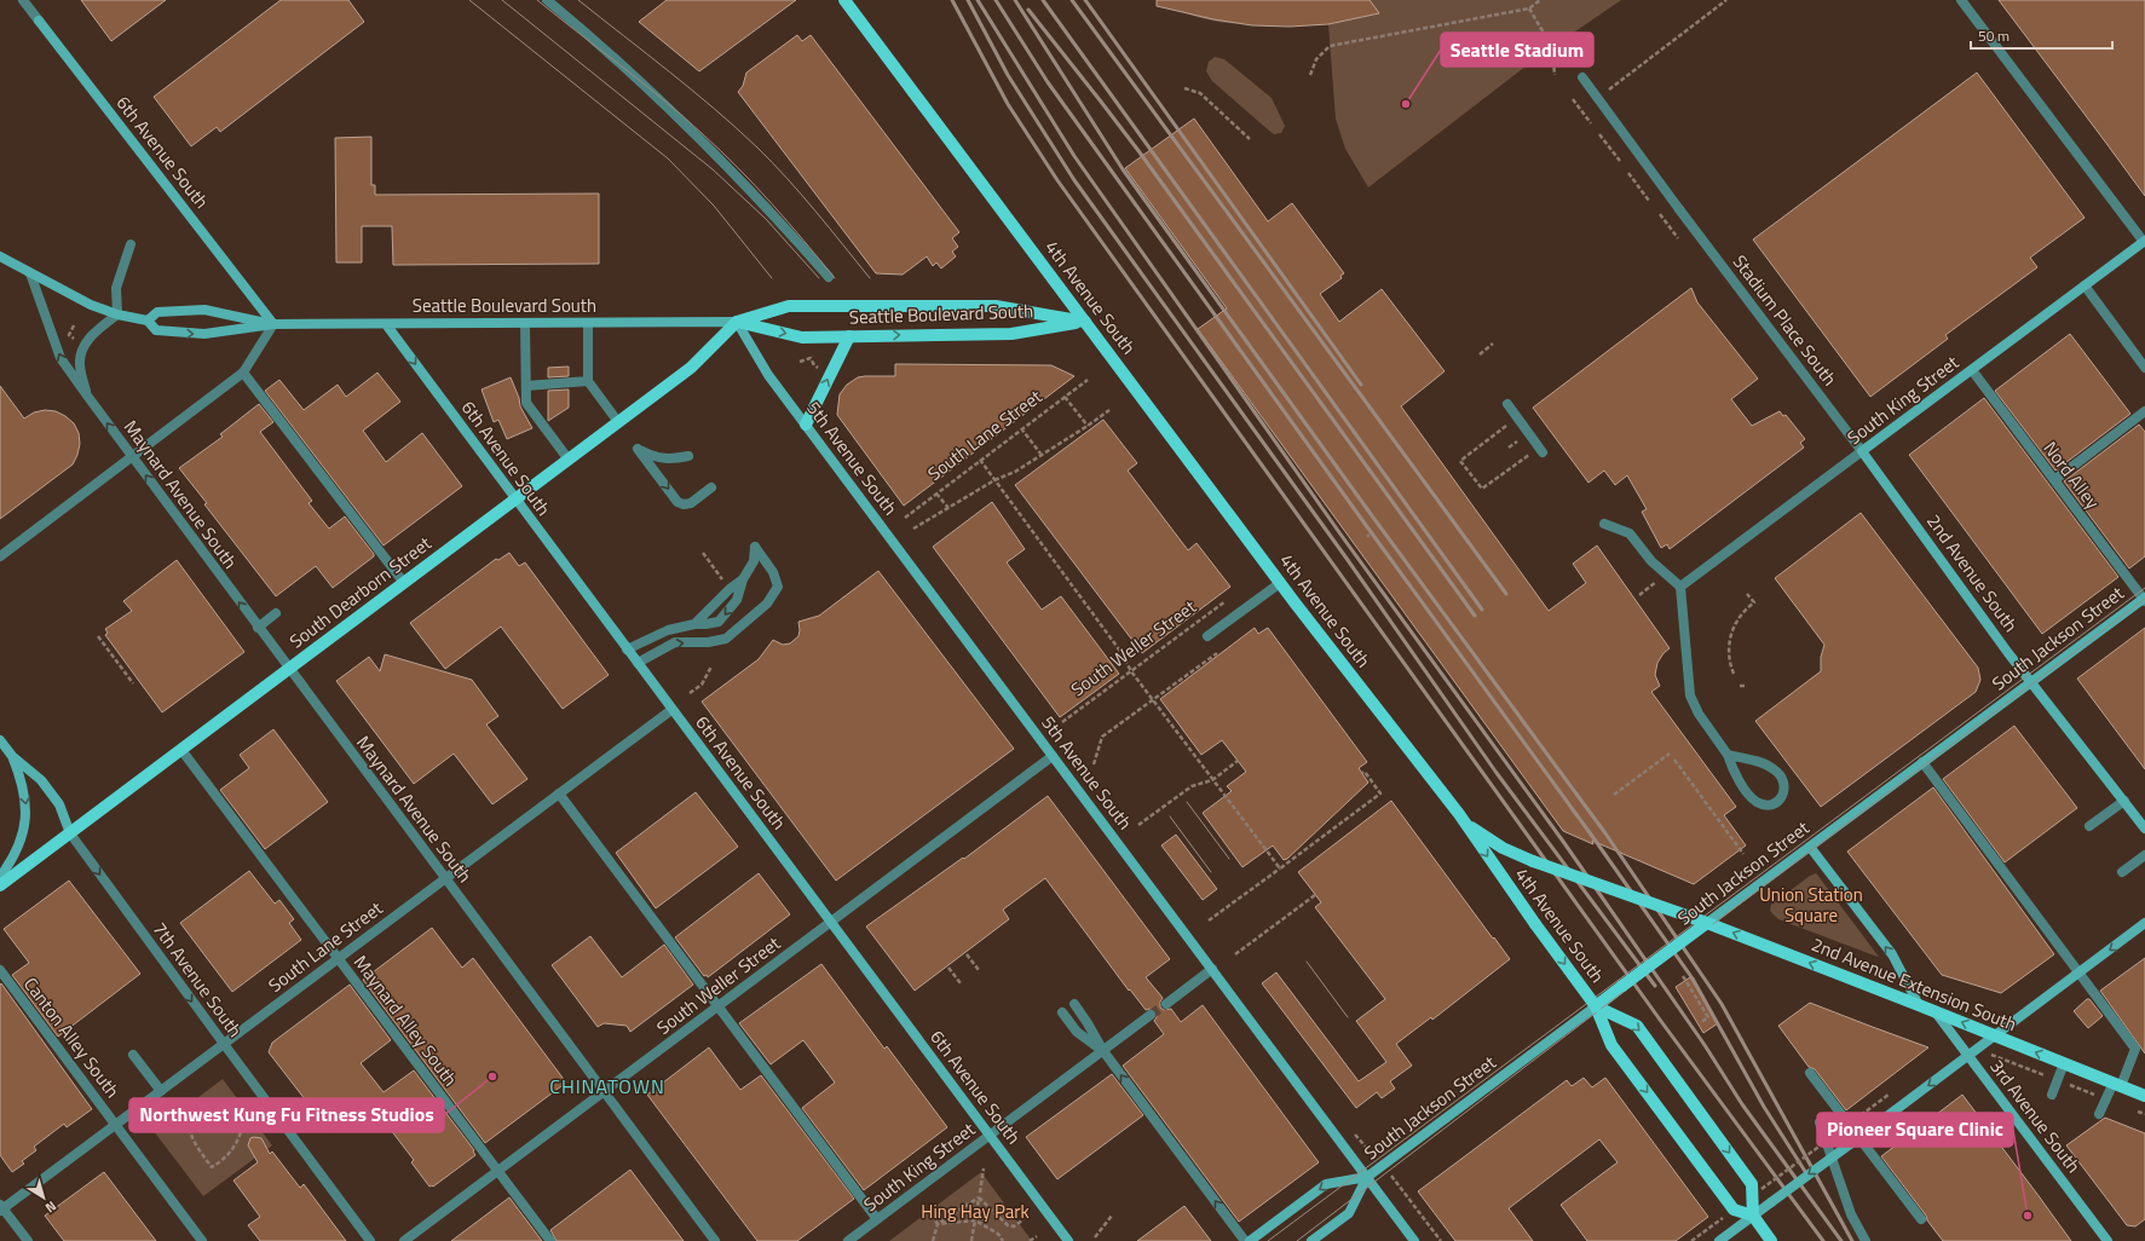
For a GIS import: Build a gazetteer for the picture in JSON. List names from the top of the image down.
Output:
{
  "streets": {
    "main road": [
      "4th Avenue South",
      "Seattle Boulevard South",
      "South Dearborn Street",
      "South Jackson Street",
      "2nd Avenue Extension South"
    ],
    "street": [
      "6th Avenue South",
      "Stadium Place South",
      "South King Street",
      "South Lane Street",
      "5th Avenue South",
      "Nord Alley",
      "Maynard Avenue South",
      "2nd Avenue South",
      "South Weller Street",
      "7th Avenue South",
      "Maynard Alley South",
      "Canton Alley South",
      "3rd Avenue South"
    ]
  },
  "crossings": [
    ["6th Avenue South", "Seattle Boulevard South"],
    ["6th Avenue South", "South King Street"],
    ["6th Avenue South", "South Lane Street"],
    ["6th Avenue South", "South Dearborn Street"],
    ["6th Avenue South", "South Weller Street"],
    ["4th Avenue South", "Seattle Boulevard South"],
    ["4th Avenue South", "South Jackson Street"],
    ["4th Avenue South", "South Weller Street"],
    ["4th Avenue South", "2nd Avenue Extension South"],
    ["Seattle Boulevard South", "5th Avenue South"],
    ["Seattle Boulevard South", "South Dearborn Street"],
    ["Stadium Place South", "South King Street"],
    ["Stadium Place South", "2nd Avenue South"],
    ["South King Street", "Nord Alley"],
    ["South King Street", "2nd Avenue South"],
    ["South Lane Street", "Maynard Avenue South"],
    ["South Lane Street", "7th Avenue South"],
    ["South Lane Street", "Maynard Alley South"],
    ["South Lane Street", "Canton Alley South"],
    ["5th Avenue South", "South Dearborn Street"],
    ["5th Avenue South", "South Jackson Street"],
    ["5th Avenue South", "South Weller Street"],
    ["Nord Alley", "South Jackson Street"],
    ["Maynard Avenue South", "South Dearborn Street"],
    ["Maynard Avenue South", "South Weller Street"],
    ["2nd Avenue South", "South Jackson Street"],
    ["South Dearborn Street", "7th Avenue South"],
    ["South Dearborn Street", "Maynard Alley South"],
    ["South Jackson Street", "2nd Avenue Extension South"],
    ["South Weller Street", "Maynard Alley South"],
    ["2nd Avenue Extension South", "3rd Avenue South"]
  ],
  "one_way": ["7th Avenue South", "2nd Avenue Extension South"],
  "districts": ["CHINATOWN"],
  "parks": ["Union Station Square", "Hing Hay Park"],
  "places": ["Seattle Stadium", "Northwest Kung Fu Fitness Studios", "Pioneer Square Clinic"],
  "scale_bar": "50 m",
  "north": "bottom right"
}
